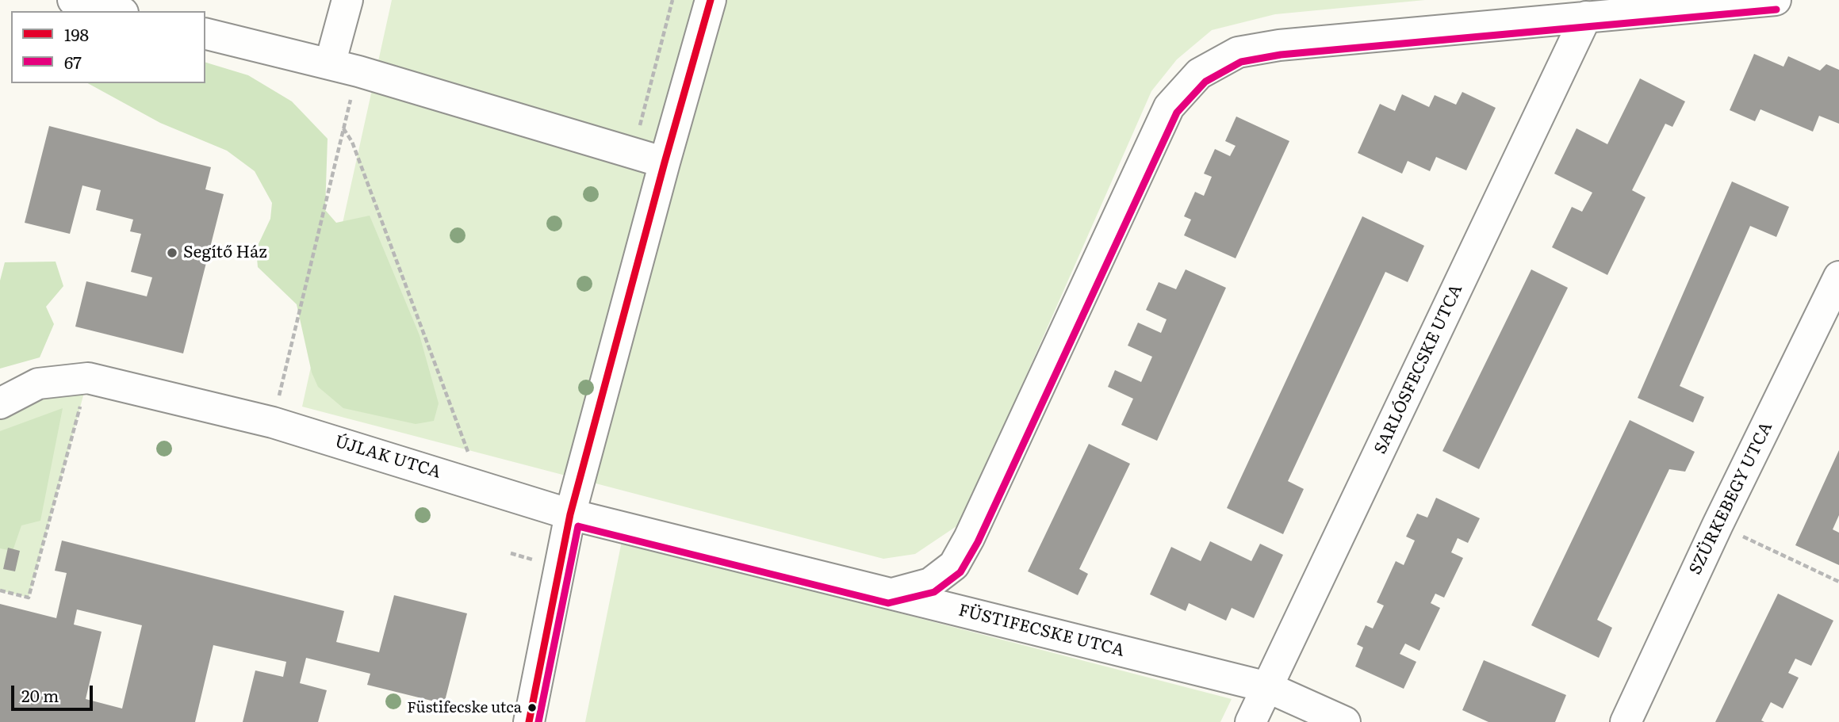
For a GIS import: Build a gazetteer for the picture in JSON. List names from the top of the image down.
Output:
{
  "streets": {
    "street": [
      "SARLÓSFECSKE UTCA",
      "ÚJLAK UTCA",
      "SZÜRKEBEGY UTCA",
      "FÜSTIFECSKE UTCA"
    ]
  },
  "crossings": [
    ["SARLÓSFECSKE UTCA", "FÜSTIFECSKE UTCA"],
    ["ÚJLAK UTCA", "FÜSTIFECSKE UTCA"]
  ],
  "places": ["Segítő Ház", "Füstifecske utca"],
  "lines": ["transit line 198", "transit line 67"],
  "legend": ["198", "67"],
  "scale_bar": "20 m"
}
